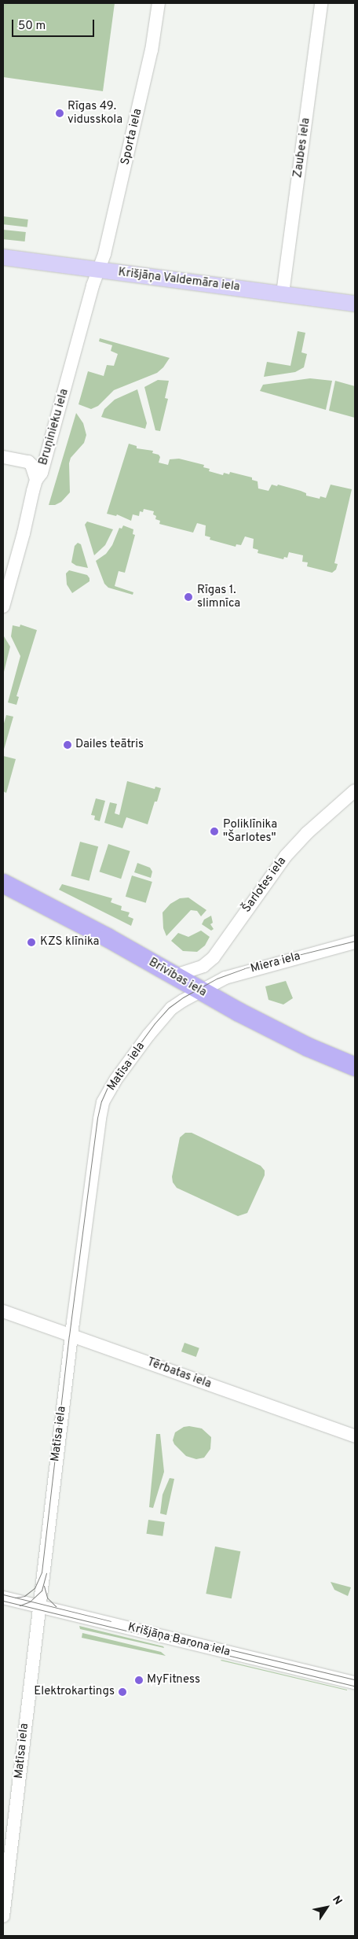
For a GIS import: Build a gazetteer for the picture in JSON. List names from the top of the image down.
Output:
{
  "streets": {
    "highway": ["Brīvības iela"],
    "main road": ["Krišjāņa Valdemāra iela"],
    "street": [
      "Sporta iela",
      "Zaubes iela",
      "Bruņinieku iela",
      "Šarlotes iela",
      "Miera iela",
      "Matīsa iela",
      "Tērbatas iela",
      "Krišjāņa Barona iela"
    ]
  },
  "crossings": [
    ["Sporta iela", "Krišjāņa Valdemāra iela"],
    ["Sporta iela", "Bruņinieku iela"],
    ["Zaubes iela", "Krišjāņa Valdemāra iela"],
    ["Krišjāņa Valdemāra iela", "Bruņinieku iela"],
    ["Šarlotes iela", "Brīvības iela"],
    ["Miera iela", "Brīvības iela"],
    ["Miera iela", "Matīsa iela"],
    ["Brīvības iela", "Matīsa iela"],
    ["Matīsa iela", "Tērbatas iela"],
    ["Matīsa iela", "Krišjāņa Barona iela"]
  ],
  "places": [
    "Rīgas 49. vidusskola",
    "Rīgas 1. slimnīca",
    "Dailes teātris",
    "Poliklīnika \"Šarlotes\"",
    "KZS klīnika",
    "MyFitness",
    "Elektrokartings"
  ],
  "scale_bar": "50 m",
  "north": "top right"
}
